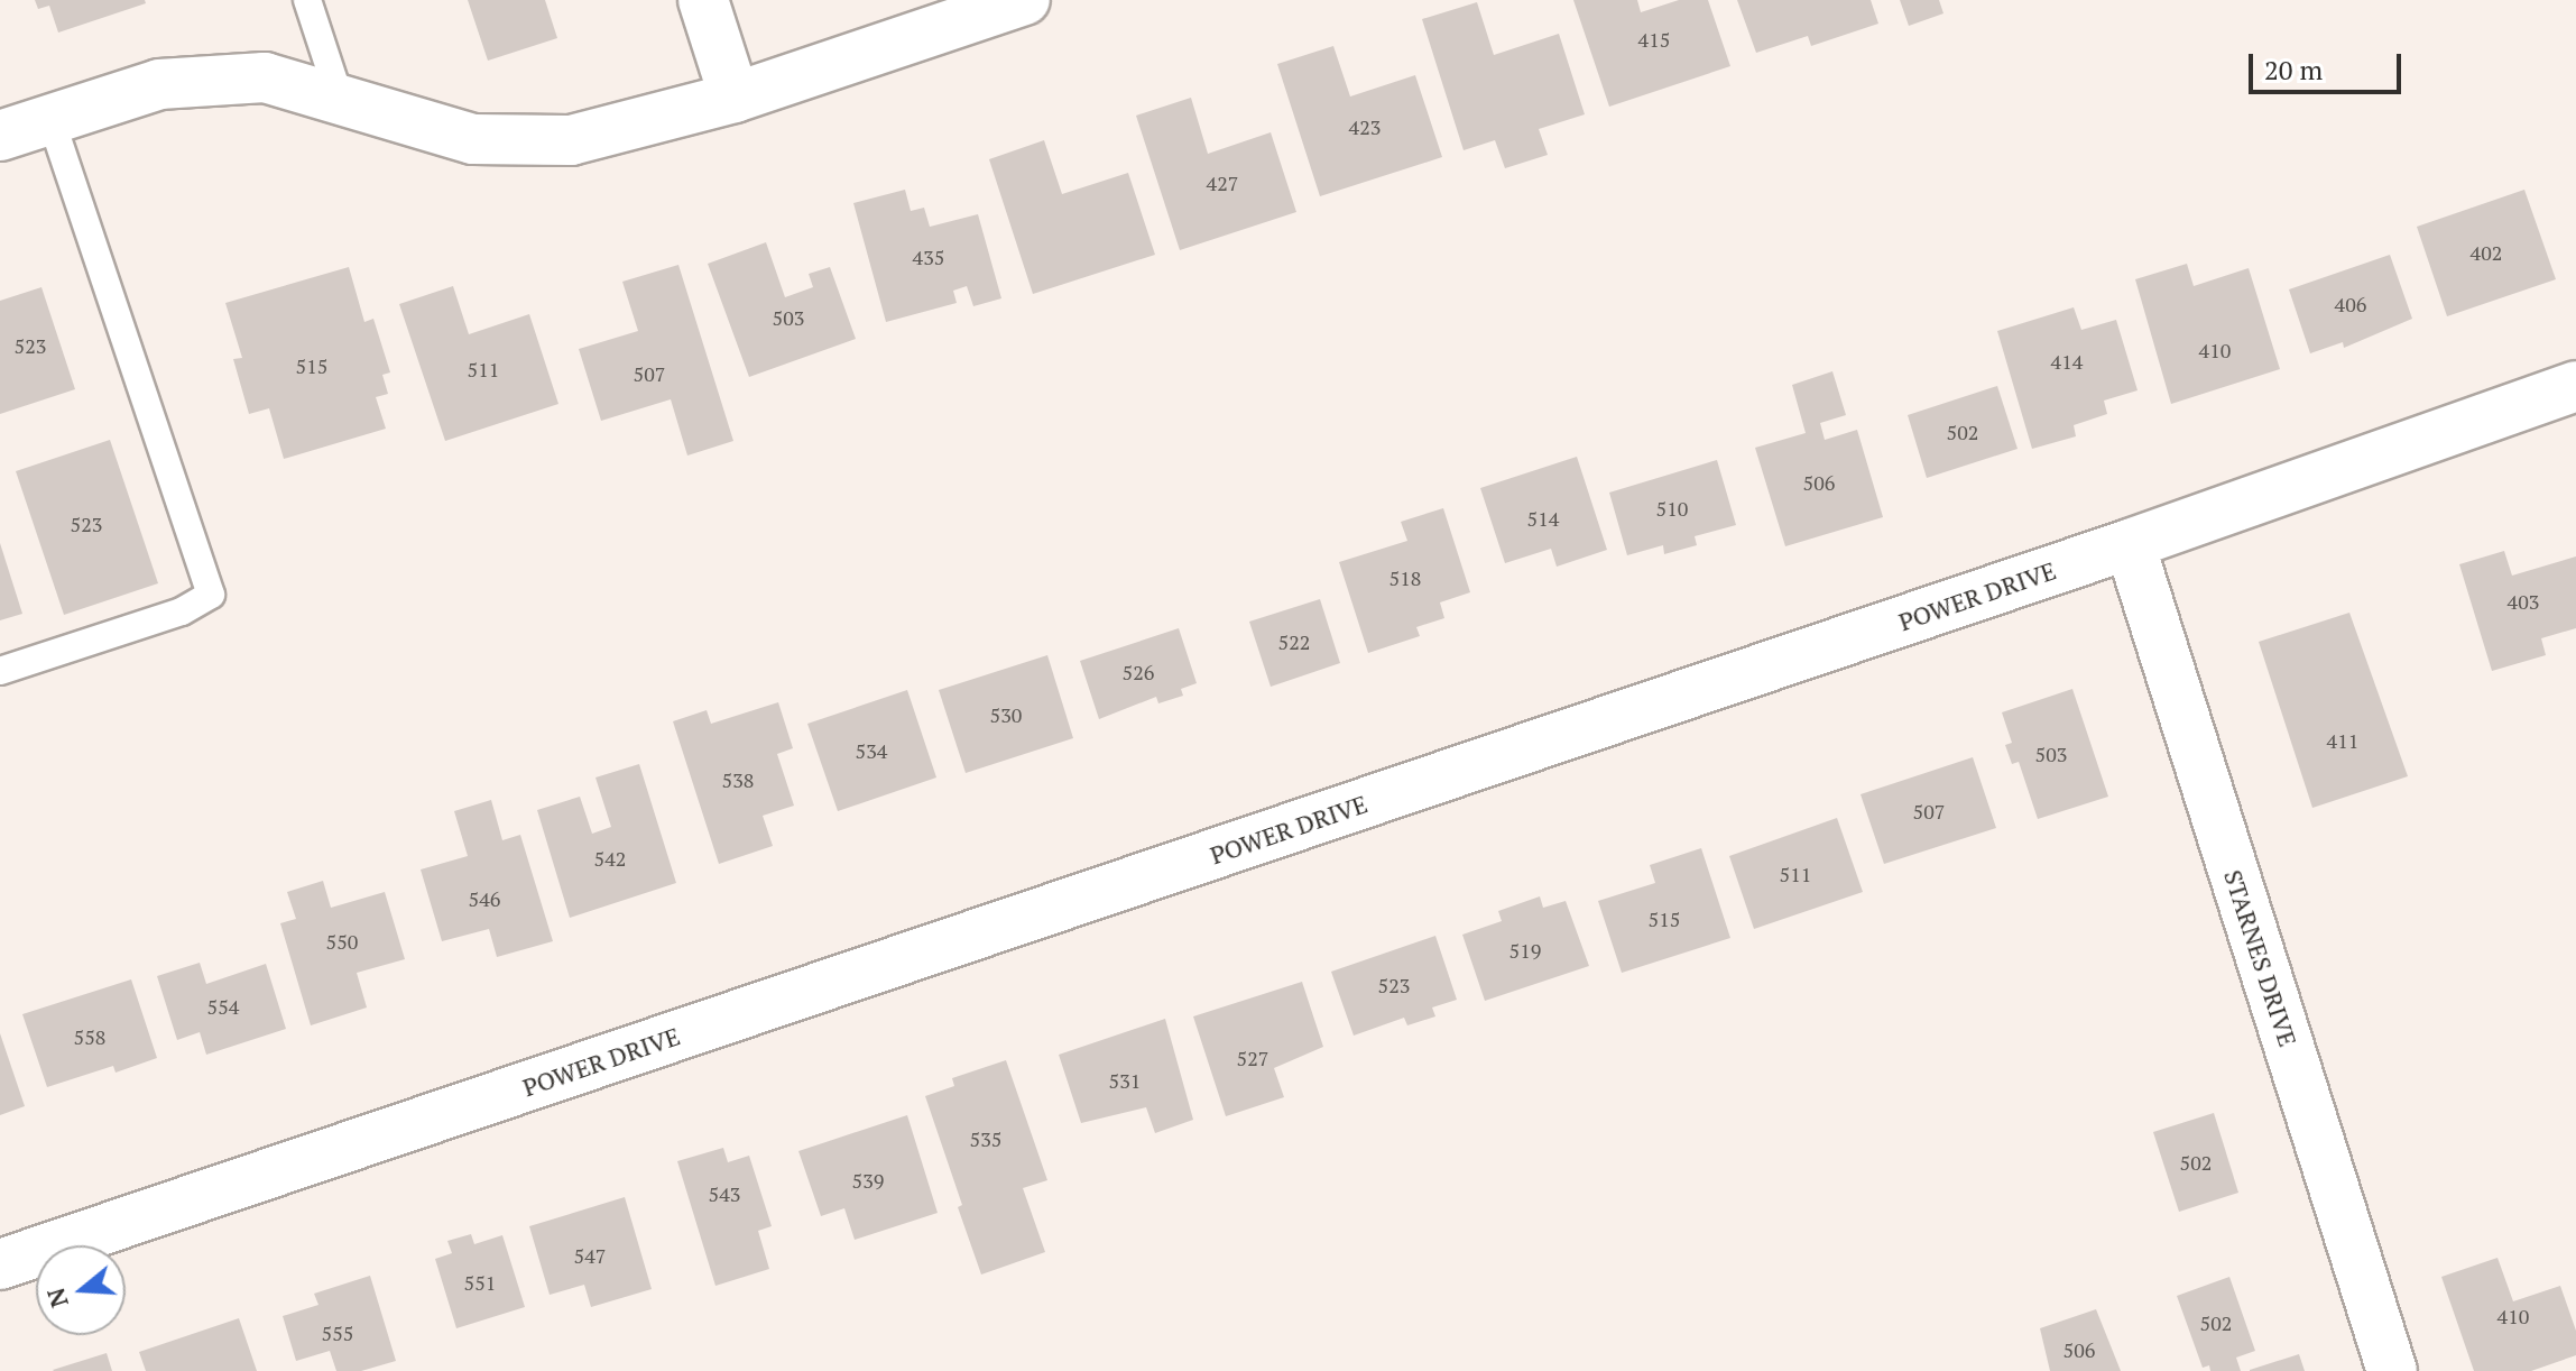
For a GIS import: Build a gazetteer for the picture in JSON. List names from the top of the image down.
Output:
{
  "streets": {
    "street": ["POWER DRIVE", "STARNES DRIVE"]
  },
  "crossings": [
    ["POWER DRIVE", "STARNES DRIVE"]
  ],
  "house_numbers": [
    "415",
    "423",
    "427",
    "402",
    "435",
    "406",
    "503",
    "523",
    "410",
    "414",
    "515",
    "511",
    "507",
    "502",
    "506",
    "510",
    "514",
    "523",
    "518",
    "403",
    "522",
    "526",
    "530",
    "411",
    "534",
    "503",
    "538",
    "507",
    "542",
    "511",
    "546",
    "515",
    "550",
    "519",
    "523",
    "554",
    "558",
    "527",
    "531",
    "535",
    "502",
    "539",
    "543",
    "547",
    "551",
    "410",
    "502",
    "555",
    "506"
  ],
  "scale_bar": "20 m",
  "north": "left"
}
